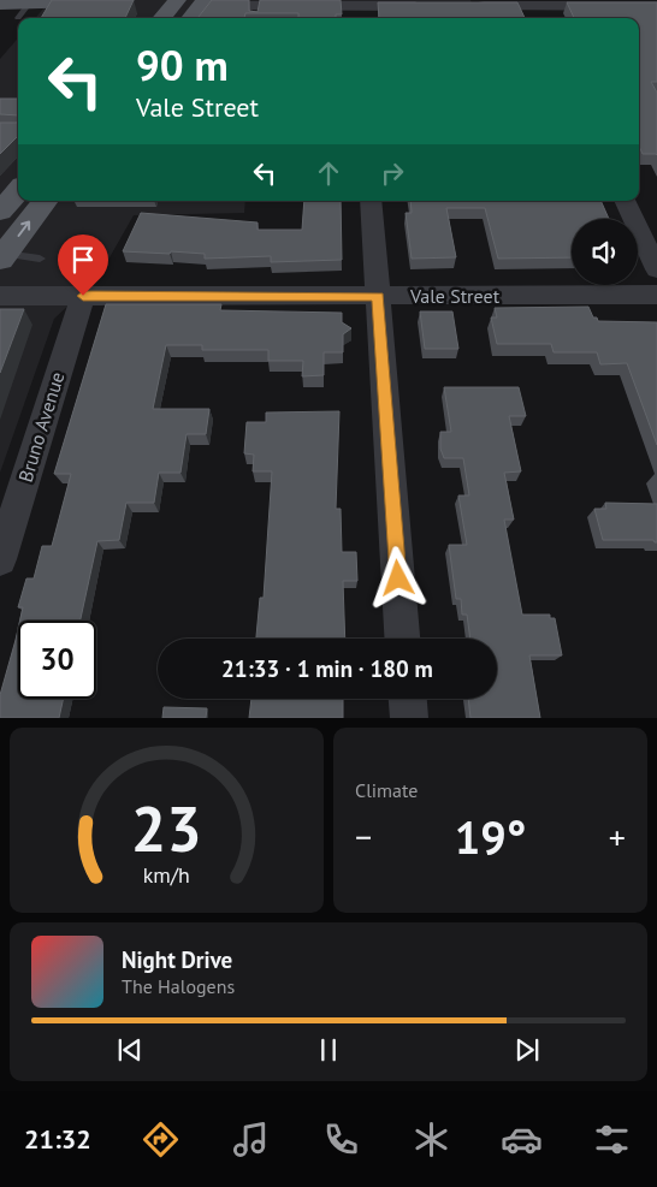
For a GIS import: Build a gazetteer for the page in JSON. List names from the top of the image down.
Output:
{
  "streets": {
    "street": ["Vale Street", "Bruno Avenue"]
  },
  "crossings": [
    ["Vale Street", "Bruno Avenue"]
  ],
  "page": {
    "turn": ["90 m", "Vale Street"],
    "limit": "30",
    "trip": "21:33 · 1 min · 180 m",
    "tile": "Climate",
    "heat": ["−", "19°", "+"],
    "song": ["Night Drive", "The Halogens"],
    "tabs": "21:32",
    "gauge": ["23", "km/h"]
  }
}
